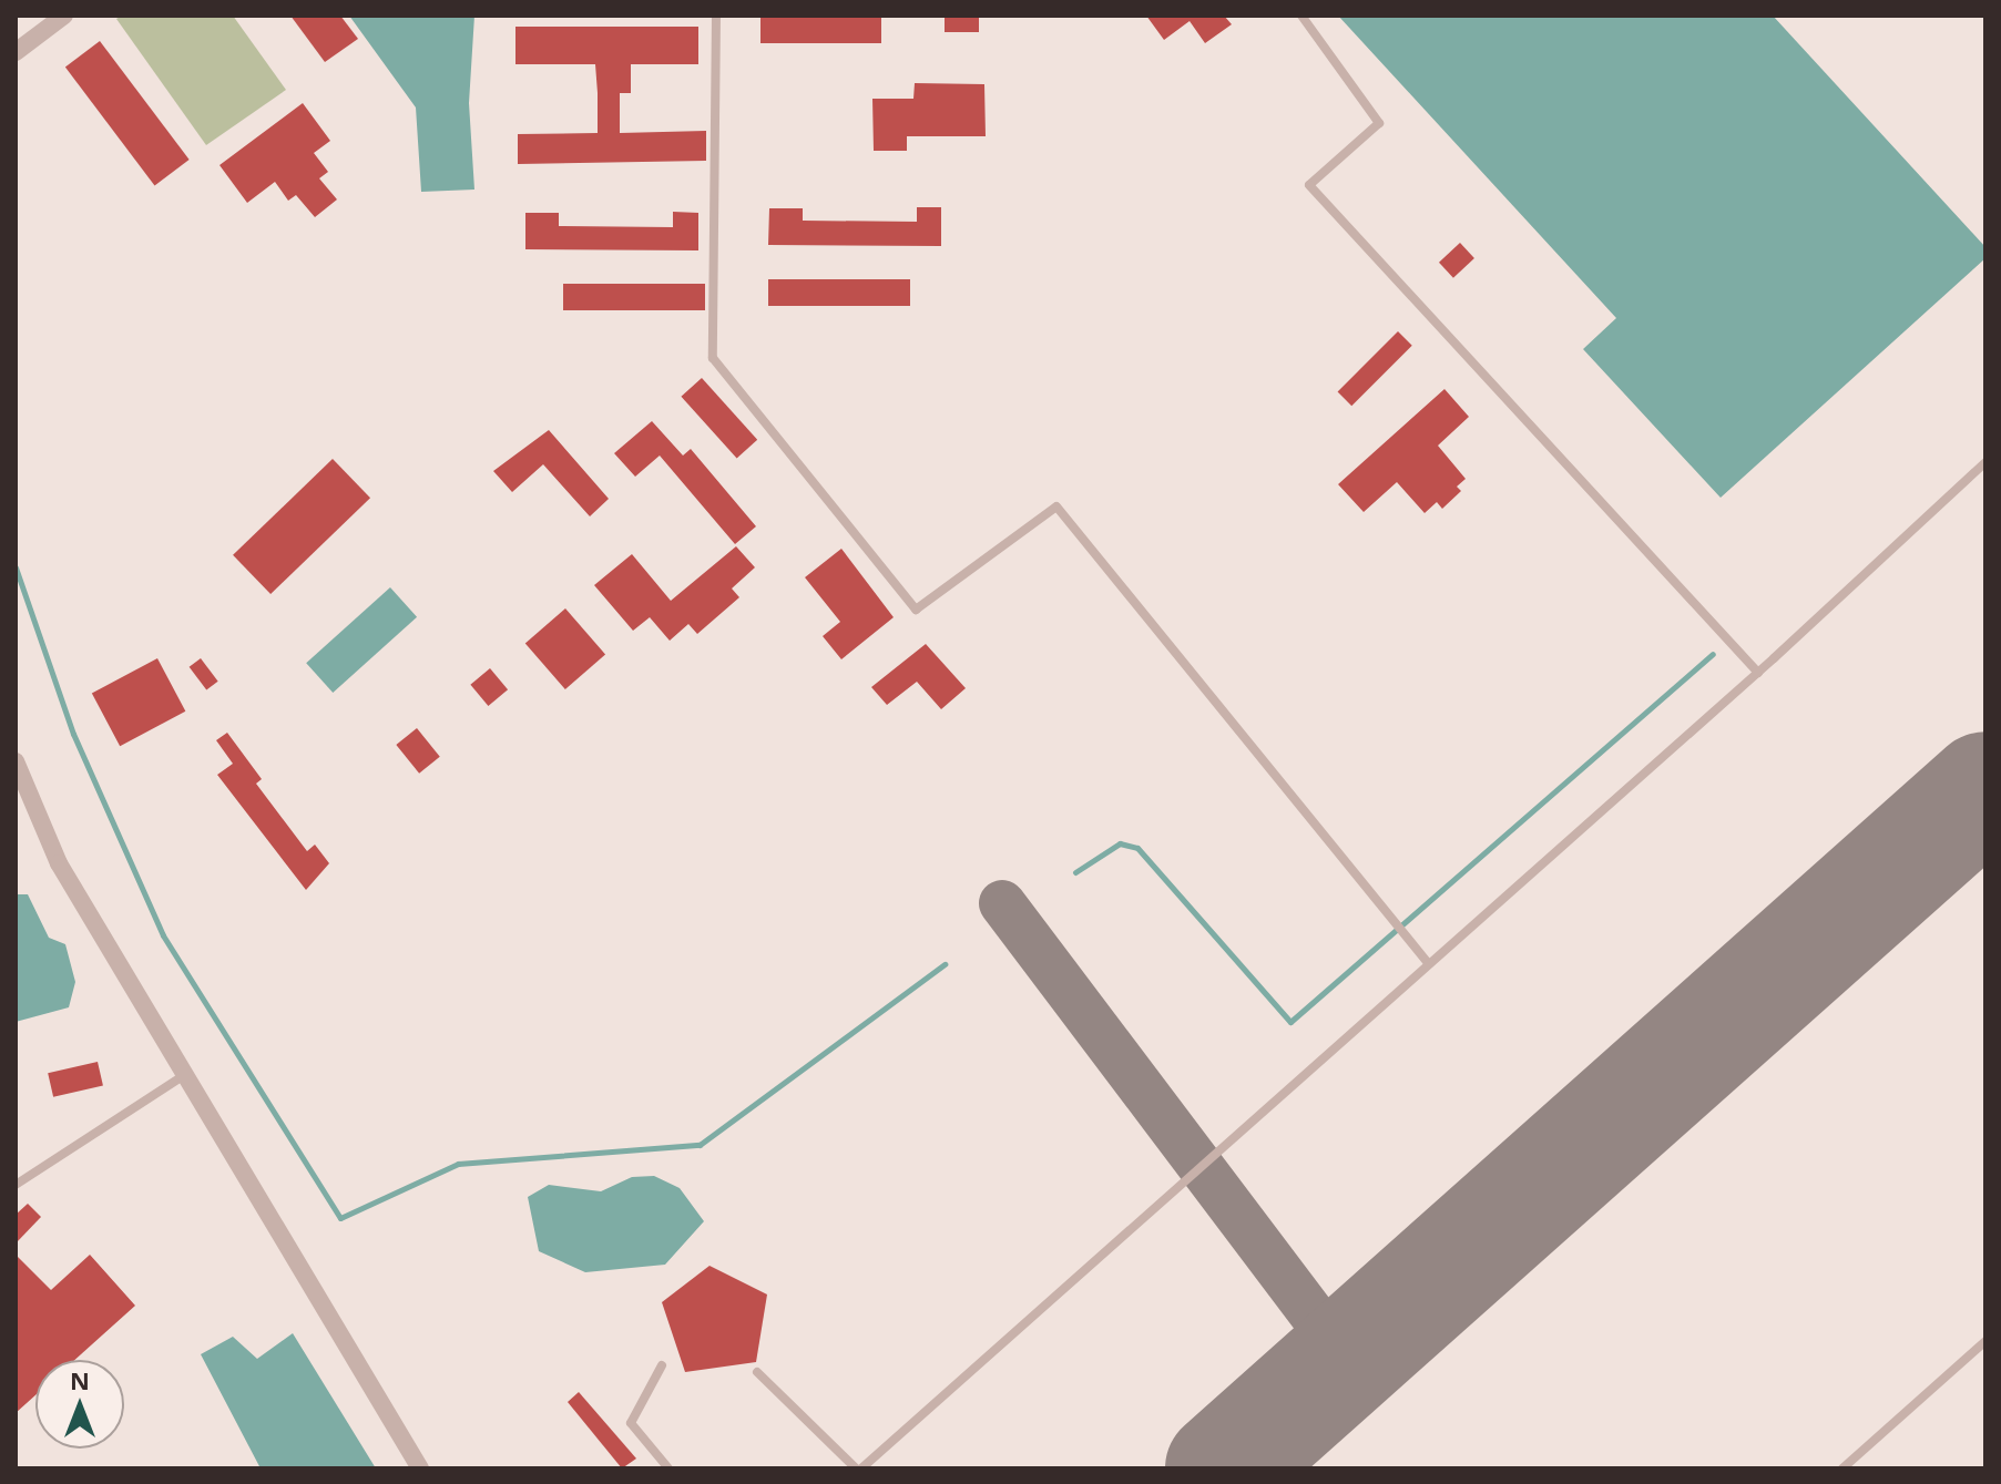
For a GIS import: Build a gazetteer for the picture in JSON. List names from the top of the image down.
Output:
{
  "north": "top"
}
